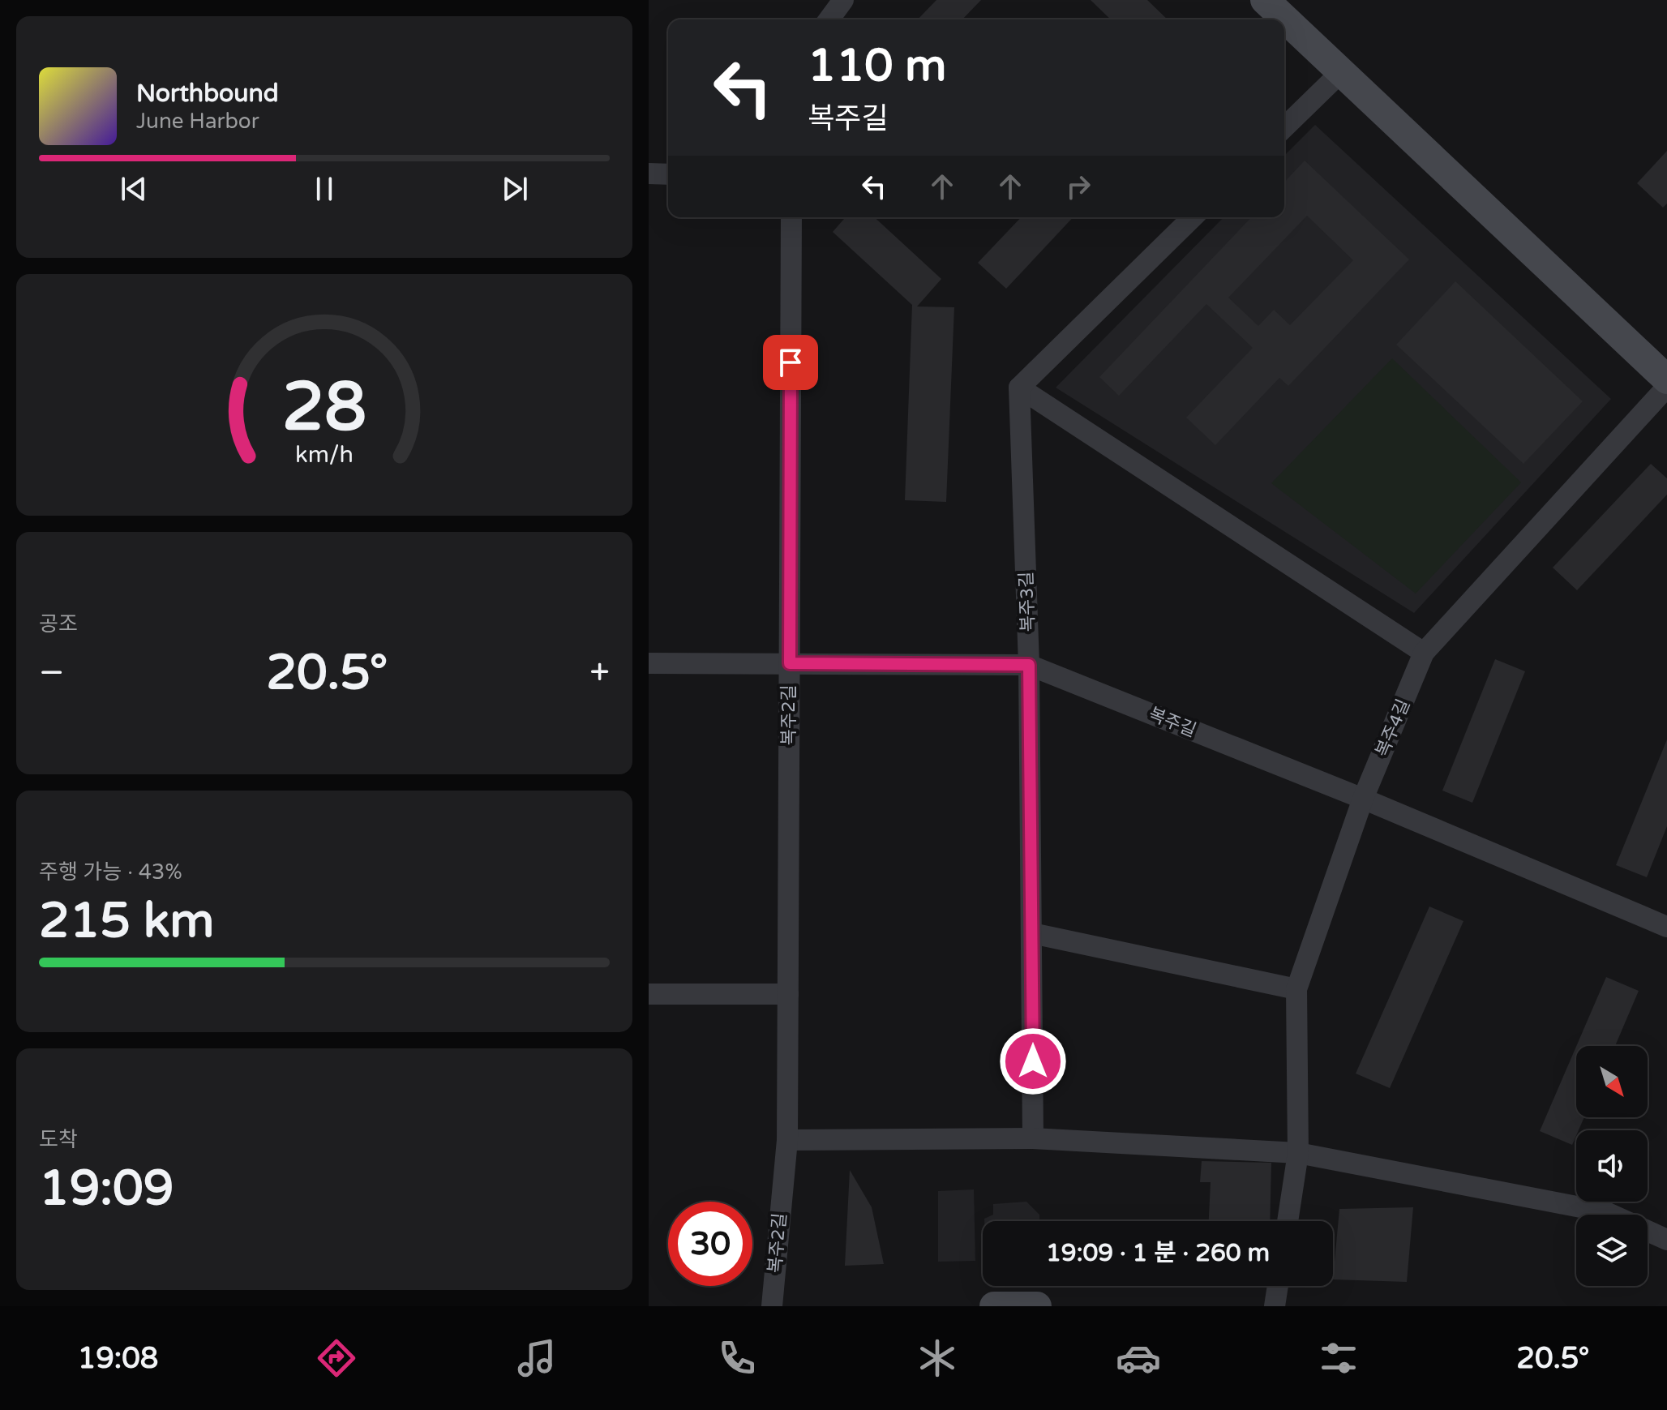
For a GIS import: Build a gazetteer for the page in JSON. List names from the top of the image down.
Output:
{
  "streets": {
    "street": [
      "복주3길",
      "복주2길",
      "복주길",
      "복주4길"
    ]
  },
  "crossings": [
    ["복주3길", "복주길"],
    ["복주2길", "복주길"],
    ["복주길", "복주4길"]
  ],
  "north": "bottom right",
  "page": {
    "turn": ["110 m", "복주길"],
    "song": ["Northbound", "June Harbor"],
    "tile": [
      "공조",
      ["주행 가능 · 43%", "215 km"],
      ["도착", "19:09"]
    ],
    "heat": ["−", "20.5°", "+"],
    "limit": "30",
    "trip": "19:09 · 1 분 · 260 m",
    "tabs": ["19:08", "20.5°"],
    "gauge": ["28", "km/h"]
  }
}
